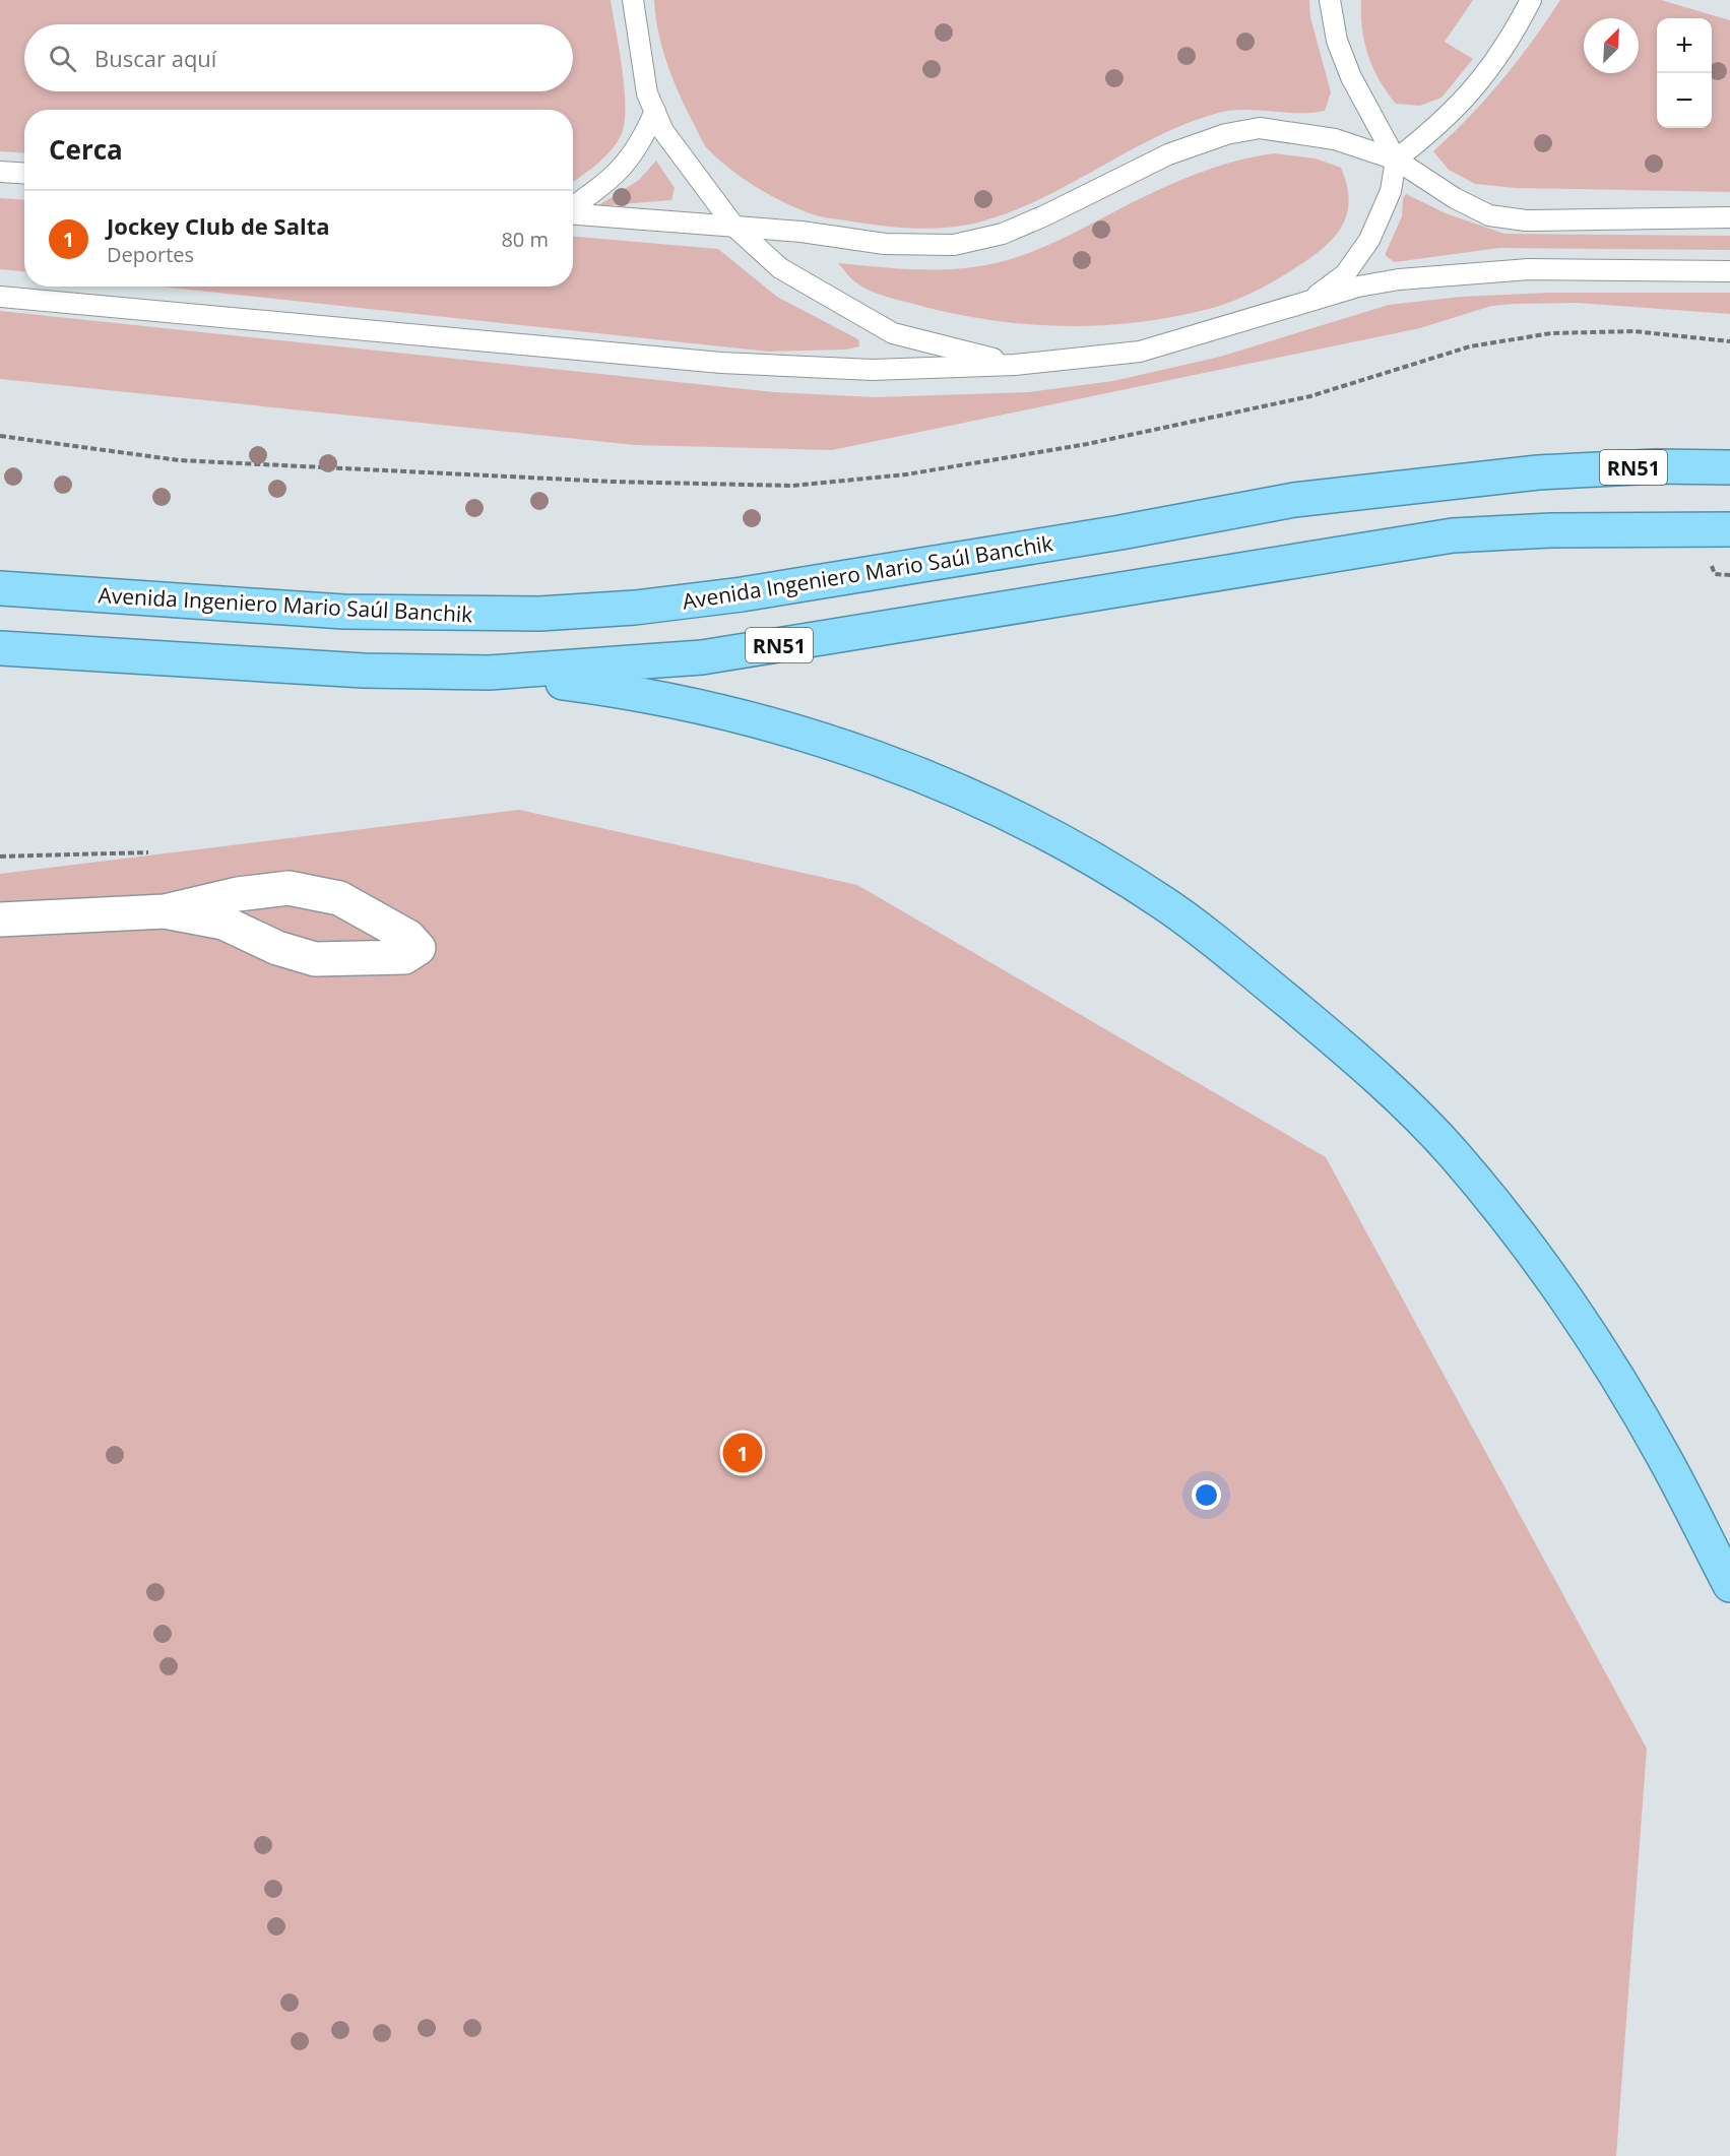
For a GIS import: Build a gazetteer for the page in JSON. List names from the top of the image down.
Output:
{
  "streets": {
    "highway": ["RN51", "Avenida Ingeniero Mario Saúl Banchik"]
  },
  "north": "top right",
  "page": {
    "map_buttons": ["+", "−"],
    "search": "Buscar aquí",
    "heading": "Cerca",
    "list": [
      {
        "mark": "1",
        "name": "Jockey Club de Salta",
        "note": "Deportes",
        "value": "80 m"
      }
    ],
    "pins": "1"
  }
}
